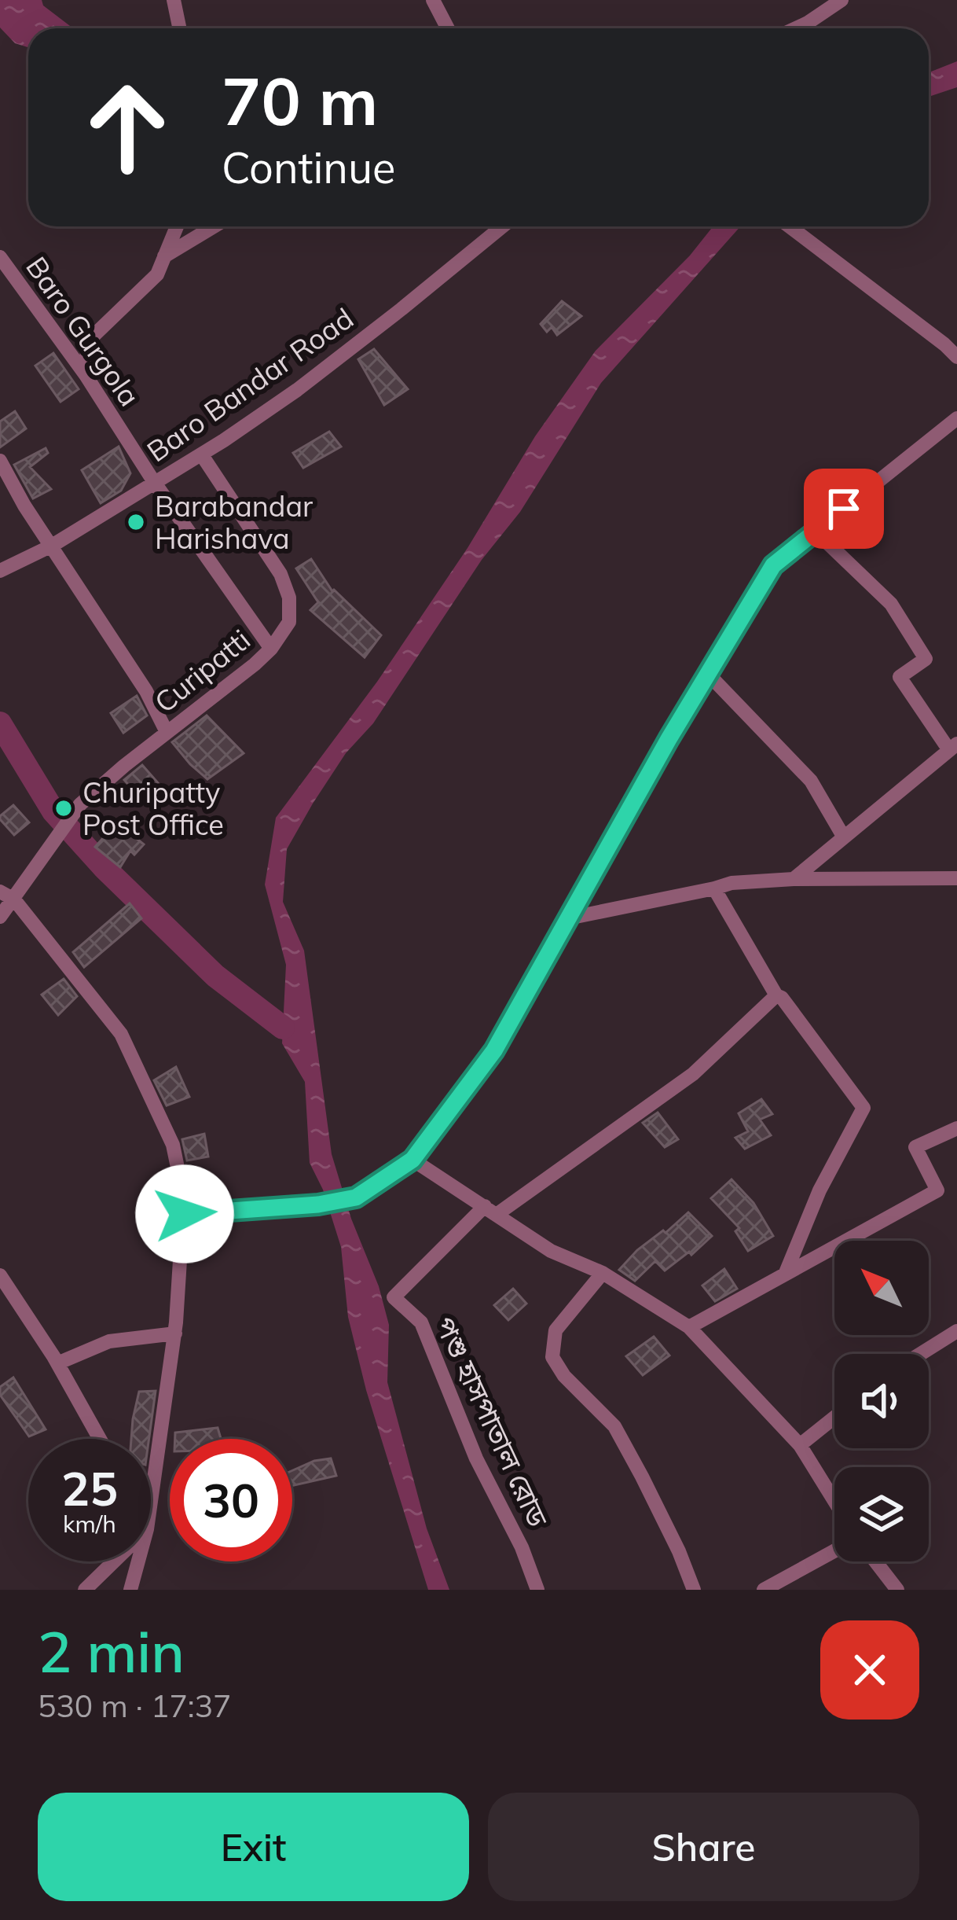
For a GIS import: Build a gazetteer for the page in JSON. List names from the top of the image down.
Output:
{
  "streets": {
    "street": [
      "Baro Gurgola",
      "Baro Bandar Road",
      "Curipatti",
      "পশু হাসপাতাল রোড"
    ]
  },
  "crossings": [
    ["Baro Gurgola", "Baro Bandar Road"],
    ["Baro Gurgola", "Curipatti"],
    ["Baro Bandar Road", "Curipatti"]
  ],
  "places": ["Barabandar Harishava", "Churipatty Post Office"],
  "north": "top left",
  "page": {
    "turn": ["70 m", "Continue"],
    "speed": "25 km/h",
    "limit": "30",
    "heading": ["2 min", "530 m · 17:37"],
    "buttons": ["Exit", "Share"]
  }
}
